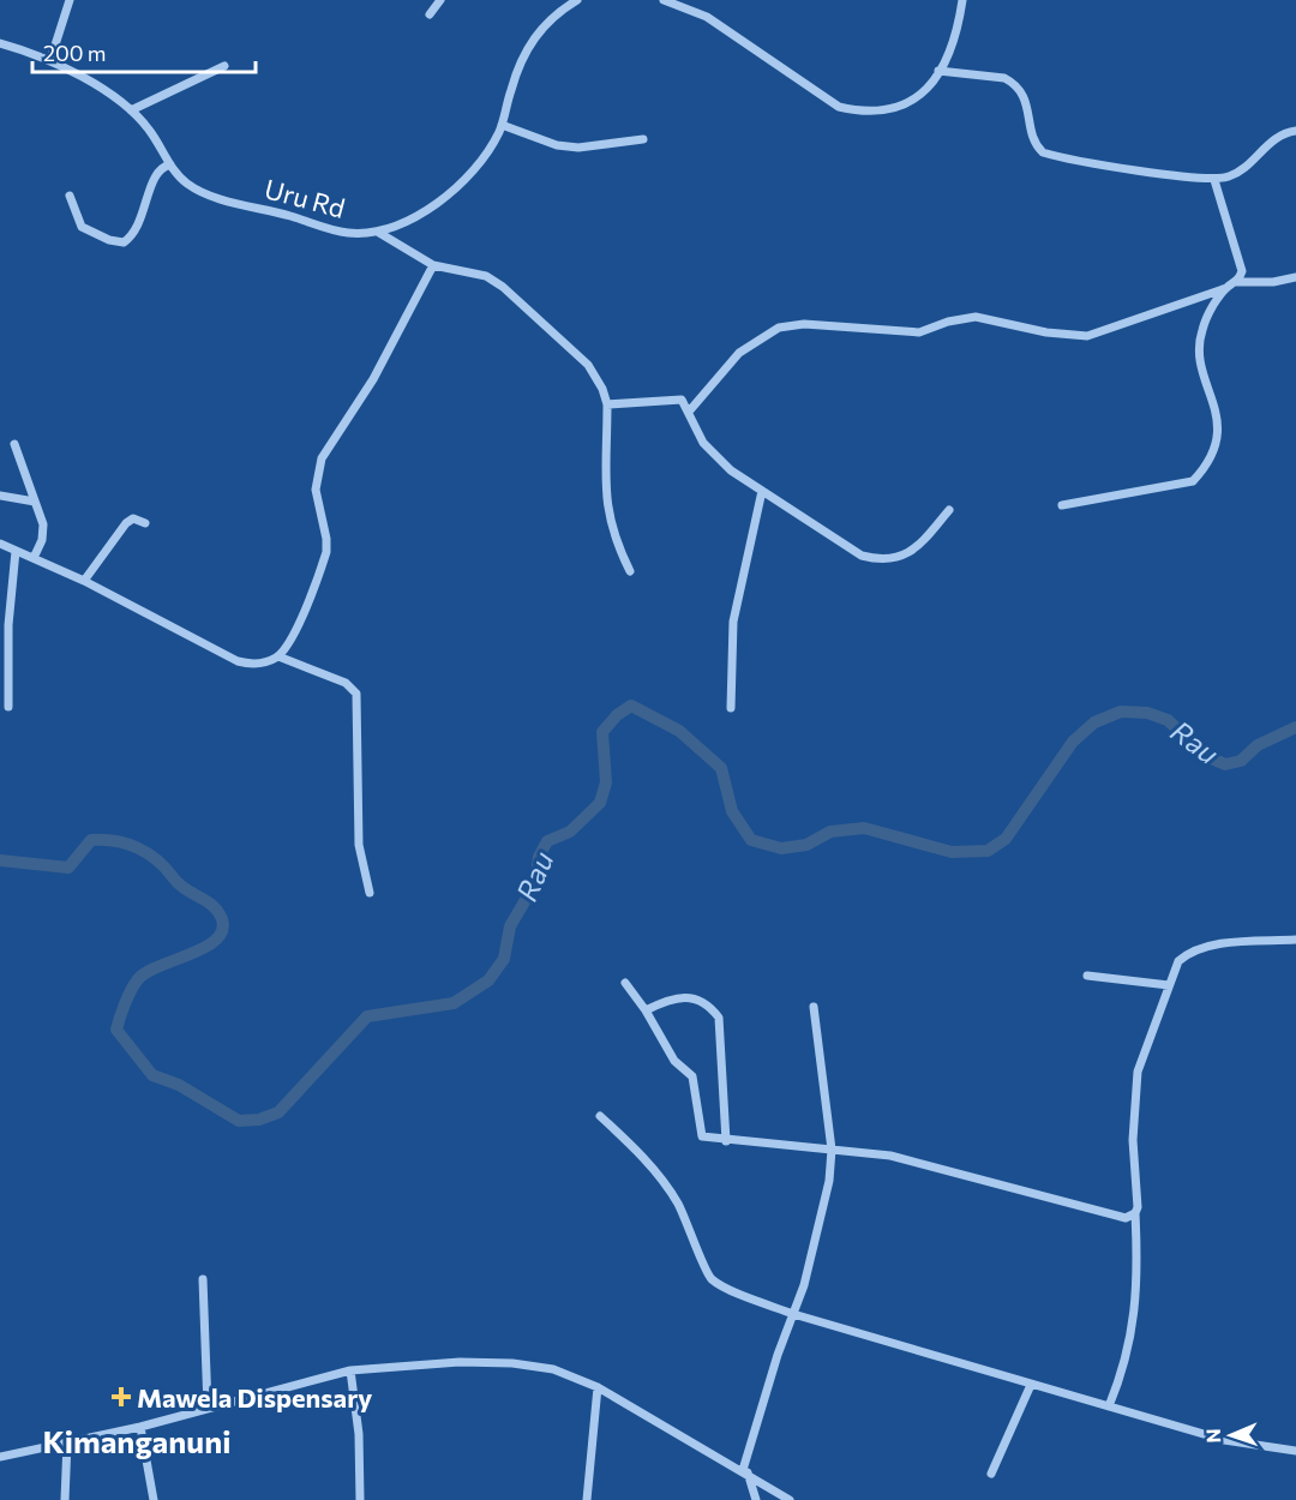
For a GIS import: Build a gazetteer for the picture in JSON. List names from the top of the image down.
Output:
{
  "streets": {
    "street": ["Uru Rd"]
  },
  "districts": ["Kimanganuni"],
  "water": ["Rau"],
  "places": {
    "health": ["Mawela Dispensary"]
  },
  "scale_bar": "200 m",
  "north": "left"
}
